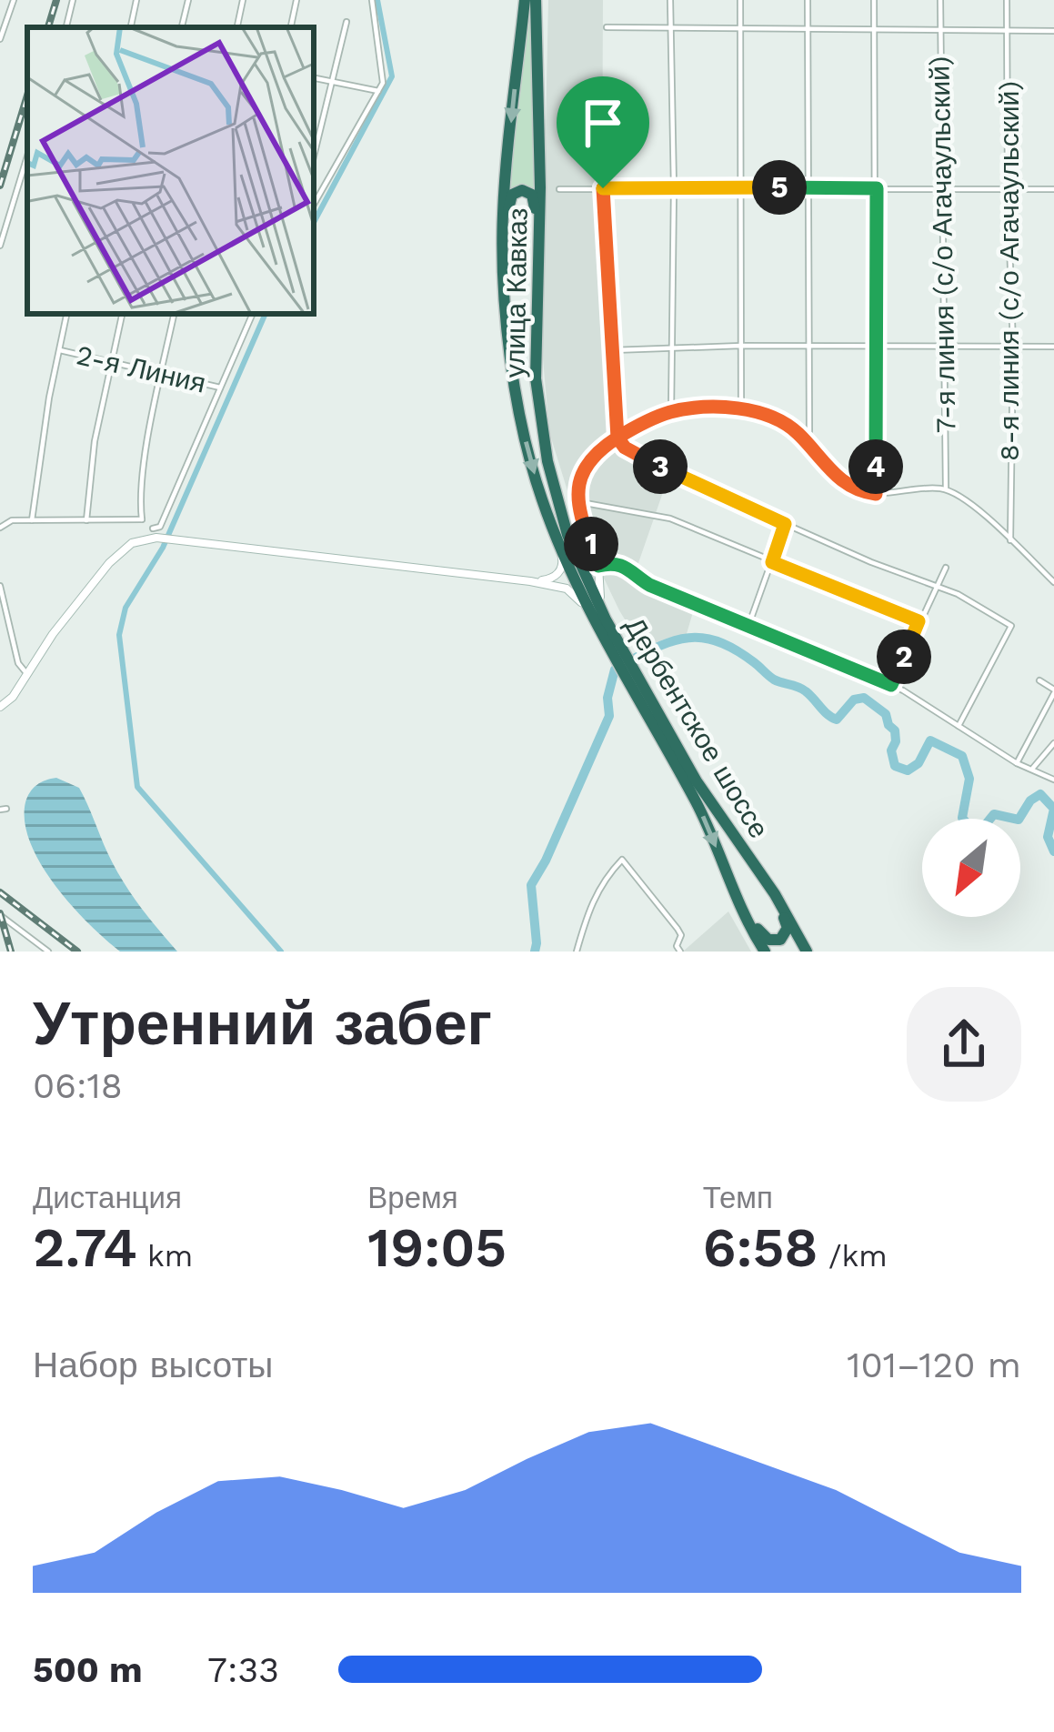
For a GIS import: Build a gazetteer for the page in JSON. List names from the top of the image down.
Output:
{
  "streets": {
    "highway": ["улица Кавказ", "Дербентское шоссе"],
    "street": ["7-я линия (с/о Агачаульский)", "8-я линия (с/о Агачаульский)", "2-я Линия"]
  },
  "crossings": [
    ["улица Кавказ", "Дербентское шоссе"]
  ],
  "north": "bottom left",
  "page": {
    "pins": [
      "5",
      "3",
      "4",
      "1",
      "2"
    ],
    "heading": ["Утренний забег", "06:18"],
    "stats": [
      ["Дистанция", "2.74 km"],
      ["Время", "19:05"],
      ["Темп", "6:58 /km"]
    ],
    "chart": ["Набор высоты", "101–120 m"],
    "list": [
      {
        "name": "500 m",
        "note": "7:33"
      }
    ]
  }
}
